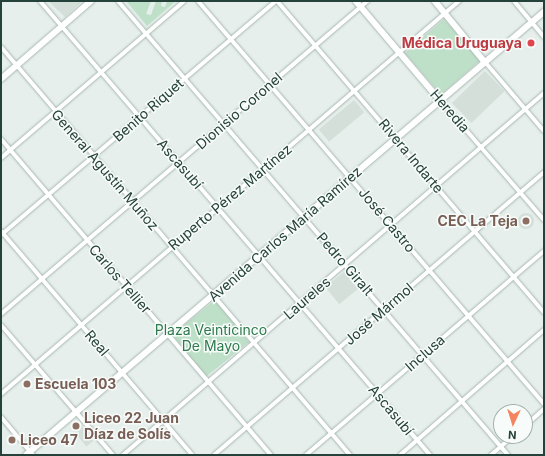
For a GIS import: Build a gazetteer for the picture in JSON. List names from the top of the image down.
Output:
{
  "streets": {
    "main road": ["Heredia", "Avenida Carlos María Ramírez"],
    "street": [
      "Benito Riquet",
      "Dionisio Coronel",
      "Rivera Indarte",
      "Ascasubí",
      "General Agustín Muñoz",
      "Ruperto Pérez Martínez",
      "José Castro",
      "Pedro Giralt",
      "Carlos Tellier",
      "Laureles",
      "José Mármol",
      "Real",
      "Inclusa"
    ]
  },
  "crossings": [
    ["Benito Riquet", "Rivera Indarte"],
    ["Benito Riquet", "Ascasubí"],
    ["Benito Riquet", "General Agustín Muñoz"],
    ["Benito Riquet", "José Castro"],
    ["Benito Riquet", "Pedro Giralt"],
    ["Benito Riquet", "Carlos Tellier"],
    ["Benito Riquet", "Real"],
    ["Dionisio Coronel", "Heredia"],
    ["Dionisio Coronel", "Rivera Indarte"],
    ["Dionisio Coronel", "Ascasubí"],
    ["Dionisio Coronel", "General Agustín Muñoz"],
    ["Dionisio Coronel", "José Castro"],
    ["Dionisio Coronel", "Pedro Giralt"],
    ["Dionisio Coronel", "Carlos Tellier"],
    ["Dionisio Coronel", "Real"],
    ["Heredia", "Ruperto Pérez Martínez"],
    ["Heredia", "Avenida Carlos María Ramírez"],
    ["Heredia", "Laureles"],
    ["Heredia", "José Mármol"],
    ["Rivera Indarte", "Ruperto Pérez Martínez"],
    ["Rivera Indarte", "Avenida Carlos María Ramírez"],
    ["Rivera Indarte", "Laureles"],
    ["Rivera Indarte", "José Mármol"],
    ["Rivera Indarte", "Inclusa"],
    ["Ascasubí", "Ruperto Pérez Martínez"],
    ["Ascasubí", "Avenida Carlos María Ramírez"],
    ["Ascasubí", "Laureles"],
    ["Ascasubí", "José Mármol"],
    ["Ascasubí", "Inclusa"],
    ["General Agustín Muñoz", "Ruperto Pérez Martínez"],
    ["General Agustín Muñoz", "Avenida Carlos María Ramírez"],
    ["General Agustín Muñoz", "Laureles"],
    ["General Agustín Muñoz", "José Mármol"],
    ["General Agustín Muñoz", "Inclusa"],
    ["Ruperto Pérez Martínez", "José Castro"],
    ["Ruperto Pérez Martínez", "Pedro Giralt"],
    ["Ruperto Pérez Martínez", "Carlos Tellier"],
    ["Ruperto Pérez Martínez", "Real"],
    ["José Castro", "Avenida Carlos María Ramírez"],
    ["José Castro", "Laureles"],
    ["José Castro", "José Mármol"],
    ["José Castro", "Inclusa"],
    ["Avenida Carlos María Ramírez", "Pedro Giralt"],
    ["Avenida Carlos María Ramírez", "Carlos Tellier"],
    ["Avenida Carlos María Ramírez", "Real"],
    ["Pedro Giralt", "Laureles"],
    ["Pedro Giralt", "José Mármol"],
    ["Pedro Giralt", "Inclusa"],
    ["Carlos Tellier", "Laureles"],
    ["Carlos Tellier", "José Mármol"],
    ["Laureles", "Real"]
  ],
  "parks": ["Plaza Veinticinco De Mayo"],
  "places": [
    "Médica Uruguaya",
    "CEC La Teja",
    "Escuela 103",
    "Liceo 22 Juan Díaz de Solís",
    "Liceo 47"
  ],
  "north": "bottom"
}
